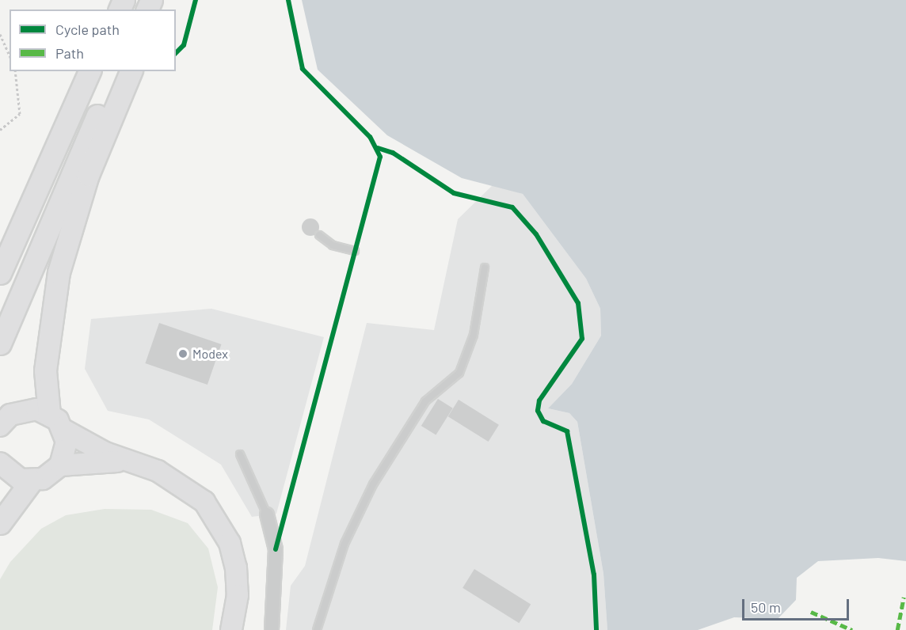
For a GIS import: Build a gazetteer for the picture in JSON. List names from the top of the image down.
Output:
{
  "places": ["Modex"],
  "legend": ["Cycle path", "Path"],
  "scale_bar": "50 m"
}
